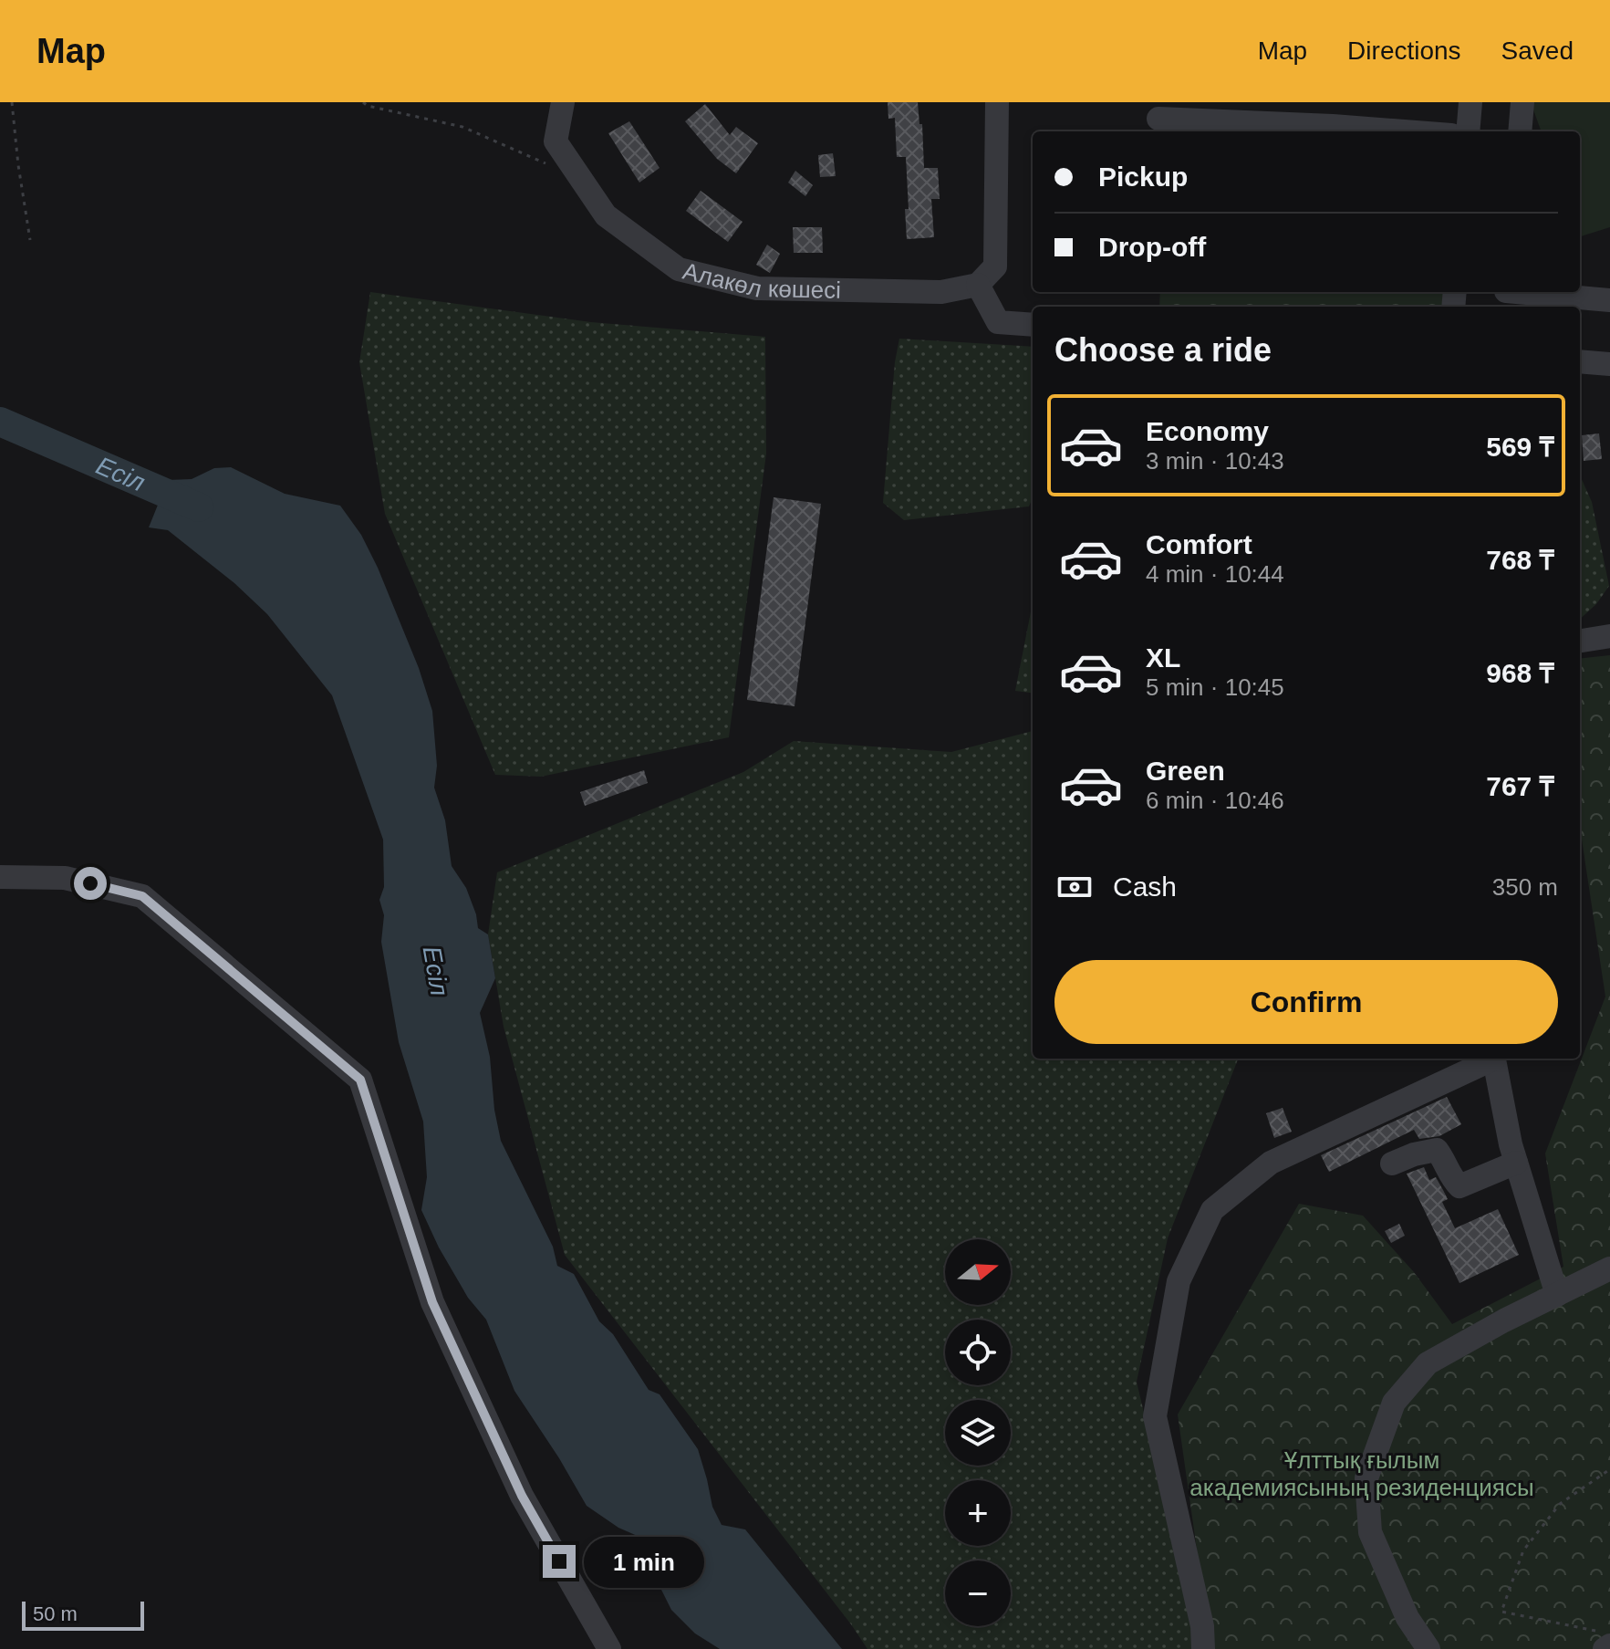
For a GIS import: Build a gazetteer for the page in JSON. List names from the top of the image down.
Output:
{
  "streets": {
    "street": ["Алакөл көшесі"]
  },
  "water": ["Есіл"],
  "parks": ["Ұлттық ғылым академиясының резиденциясы"],
  "scale_bar": "50 m",
  "north": "right",
  "page": {
    "header": "Map",
    "nav": ["Map", "Directions", "Saved"],
    "banner": ["Pickup", "Drop-off"],
    "heading": "Choose a ride",
    "list": [
      {
        "name": "Economy",
        "note": "3 min · 10:43",
        "value": "569 ₸"
      },
      {
        "name": "Comfort",
        "note": "4 min · 10:44",
        "value": "768 ₸"
      },
      {
        "name": "XL",
        "note": "5 min · 10:45",
        "value": "968 ₸"
      },
      {
        "name": "Green",
        "note": "6 min · 10:46",
        "value": "767 ₸"
      }
    ],
    "pay": ["Cash", "350 m"],
    "buttons": "Confirm",
    "map_buttons": ["+", "−"],
    "bubble": "1 min",
    "scale": "50 m"
  }
}
